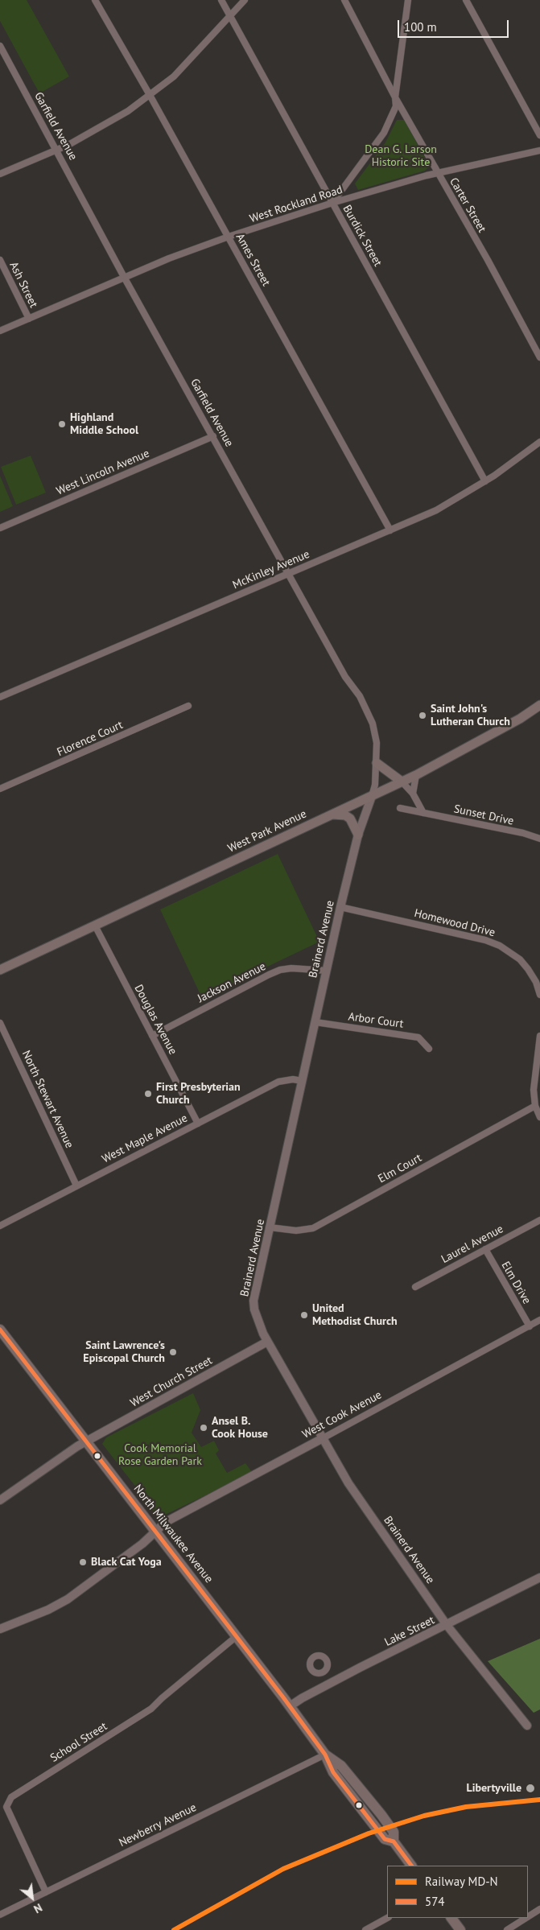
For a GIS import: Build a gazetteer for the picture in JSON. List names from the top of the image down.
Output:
{
  "streets": {
    "main road": ["West Park Avenue", "North Milwaukee Avenue"],
    "street": [
      "Garfield Avenue",
      "West Rockland Road",
      "Carter Street",
      "Burdick Street",
      "Ames Street",
      "Ash Street",
      "West Lincoln Avenue",
      "McKinley Avenue",
      "Florence Court",
      "Sunset Drive",
      "Homewood Drive",
      "Brainerd Avenue",
      "Jackson Avenue",
      "Douglas Avenue",
      "Arbor Court",
      "North Stewart Avenue",
      "West Maple Avenue",
      "Elm Court",
      "Laurel Avenue",
      "Elm Drive",
      "West Church Street",
      "West Cook Avenue",
      "Lake Street",
      "School Street",
      "Newberry Avenue"
    ]
  },
  "crossings": [
    ["Garfield Avenue", "West Rockland Road"],
    ["Garfield Avenue", "West Lincoln Avenue"],
    ["Garfield Avenue", "McKinley Avenue"],
    ["Garfield Avenue", "West Park Avenue"],
    ["Garfield Avenue", "Brainerd Avenue"],
    ["West Rockland Road", "Carter Street"],
    ["West Rockland Road", "Burdick Street"],
    ["West Rockland Road", "Ames Street"],
    ["West Rockland Road", "Ash Street"],
    ["Burdick Street", "McKinley Avenue"],
    ["Ames Street", "McKinley Avenue"],
    ["West Park Avenue", "Brainerd Avenue"],
    ["West Park Avenue", "Douglas Avenue"],
    ["Homewood Drive", "Brainerd Avenue"],
    ["Brainerd Avenue", "Jackson Avenue"],
    ["Brainerd Avenue", "Arbor Court"],
    ["Brainerd Avenue", "West Maple Avenue"],
    ["Brainerd Avenue", "Elm Court"],
    ["Brainerd Avenue", "West Church Street"],
    ["Brainerd Avenue", "West Cook Avenue"],
    ["Brainerd Avenue", "Lake Street"],
    ["Jackson Avenue", "Douglas Avenue"],
    ["Douglas Avenue", "West Maple Avenue"],
    ["North Stewart Avenue", "West Maple Avenue"],
    ["Laurel Avenue", "Elm Drive"],
    ["Elm Drive", "West Cook Avenue"],
    ["West Church Street", "North Milwaukee Avenue"],
    ["West Cook Avenue", "North Milwaukee Avenue"],
    ["North Milwaukee Avenue", "Lake Street"],
    ["North Milwaukee Avenue", "School Street"],
    ["North Milwaukee Avenue", "Newberry Avenue"],
    ["School Street", "Newberry Avenue"]
  ],
  "parks": ["Dean G. Larson Historic Site", "Cook Memorial Rose Garden Park"],
  "places": [
    "Highland Middle School",
    "Saint John's Lutheran Church",
    "First Presbyterian Church",
    "United Methodist Church",
    "Saint Lawrence's Episcopal Church",
    "Ansel B. Cook House",
    "Black Cat Yoga",
    "Libertyville"
  ],
  "lines": ["transit line 574", "rail line MD-N"],
  "legend": ["Railway MD-N", "574"],
  "scale_bar": "100 m",
  "north": "bottom right"
}
